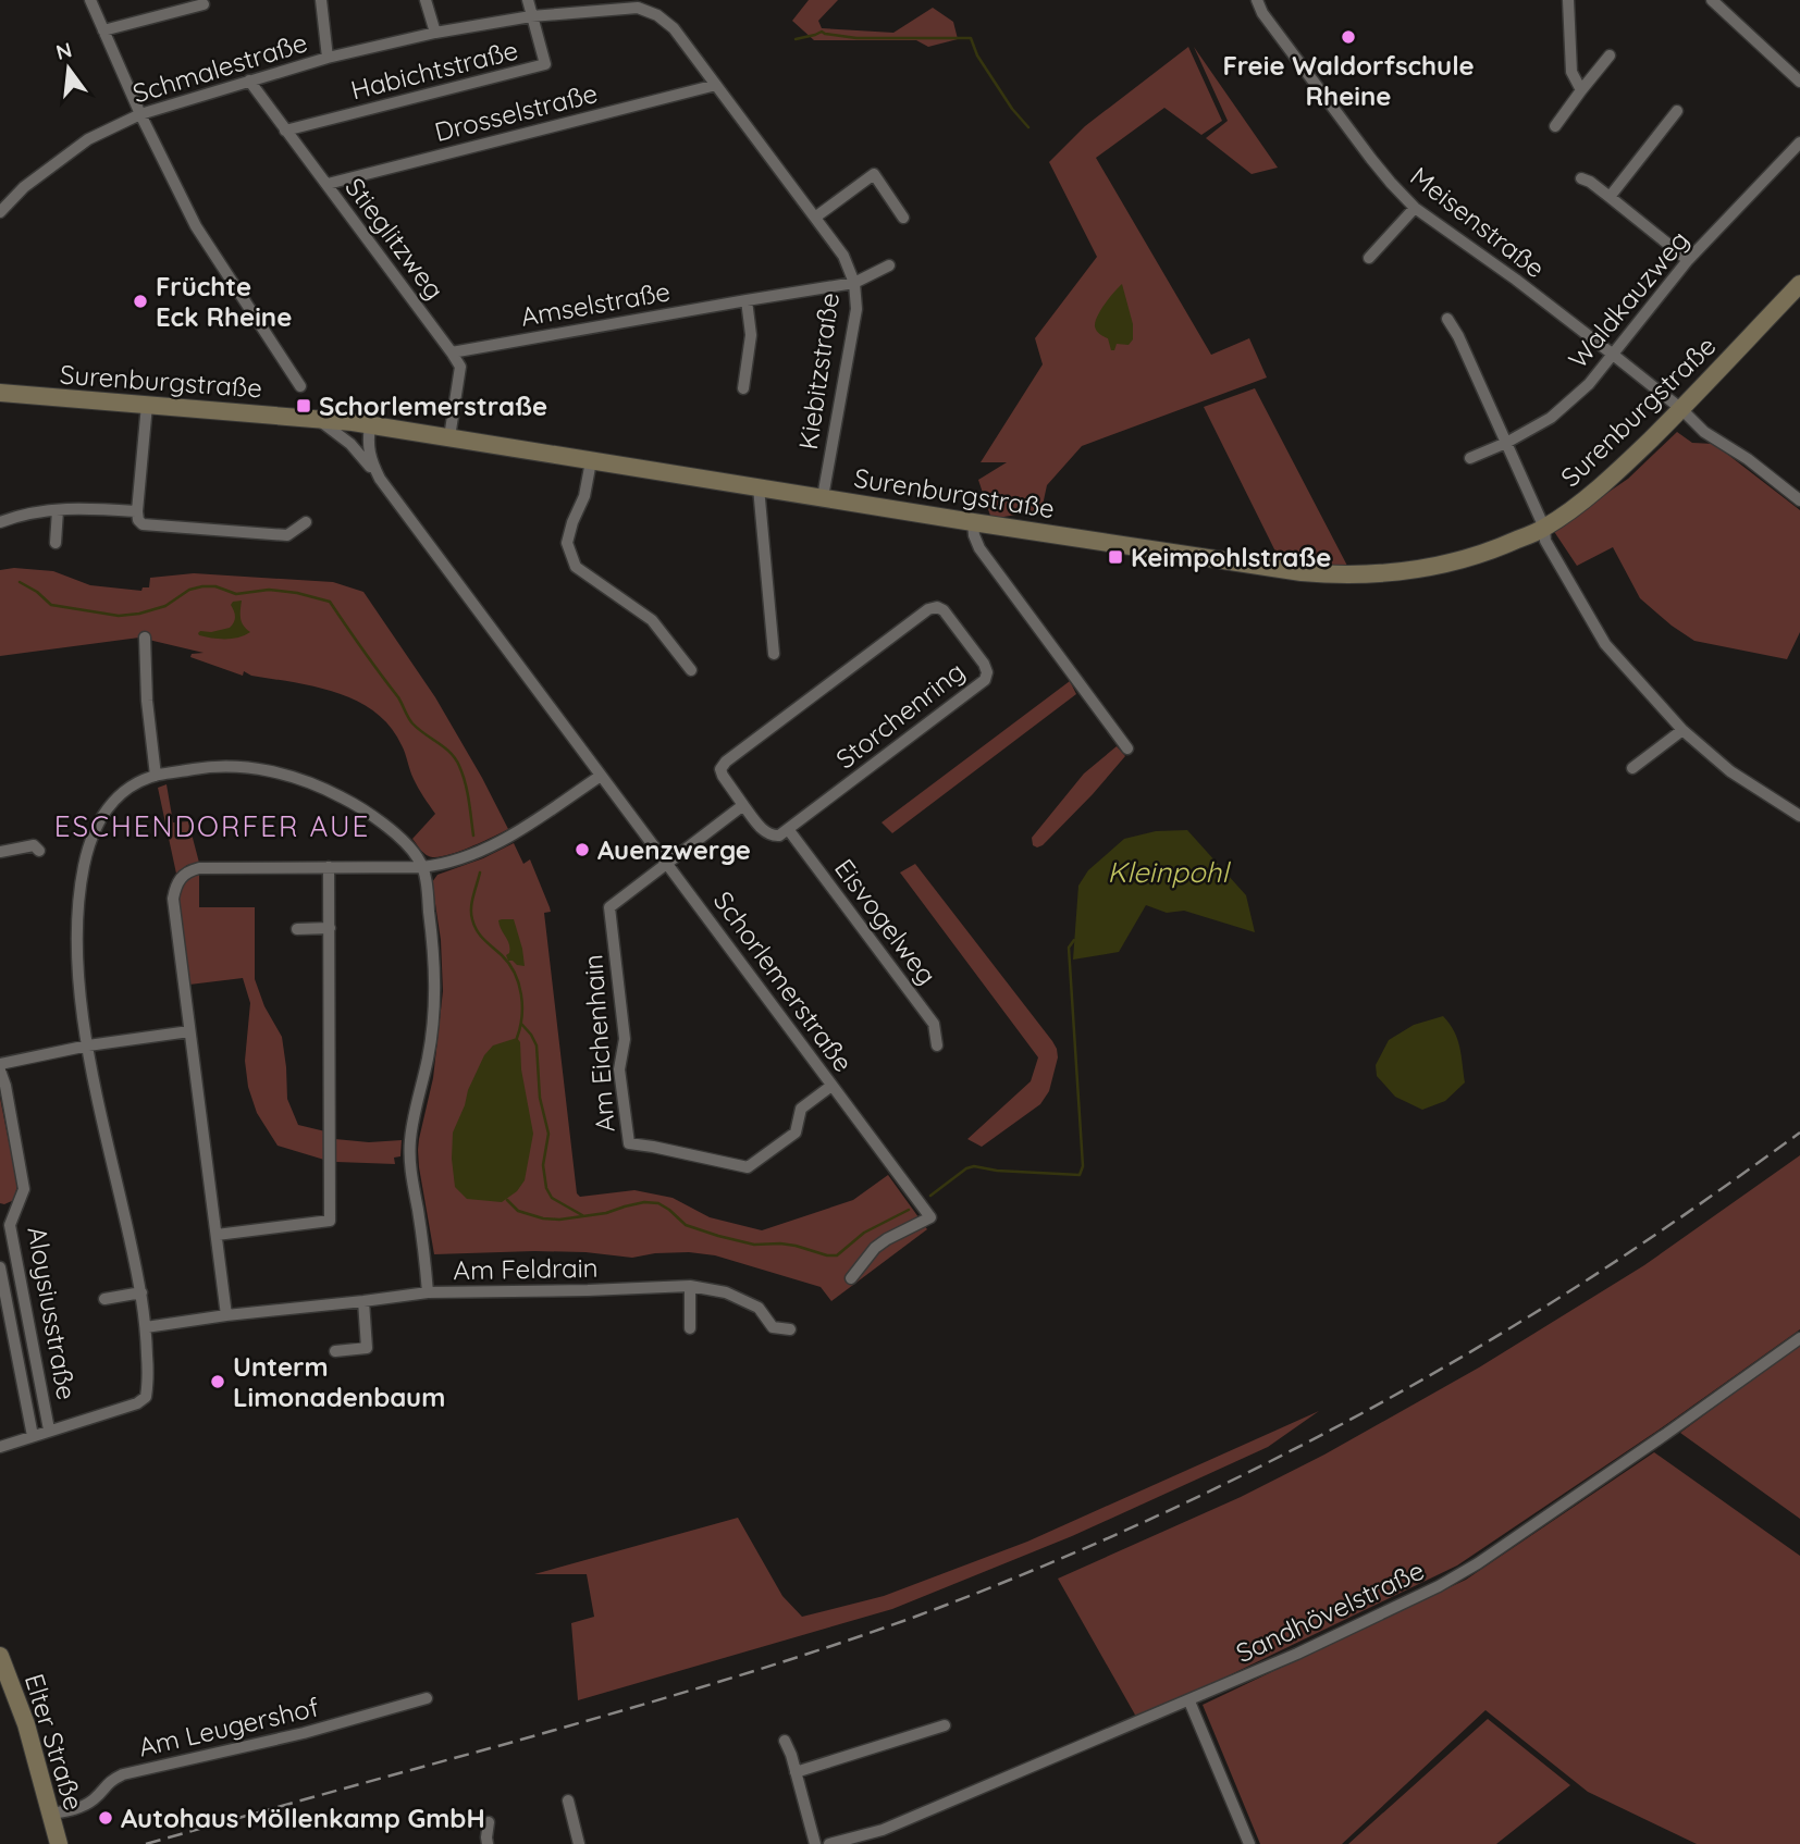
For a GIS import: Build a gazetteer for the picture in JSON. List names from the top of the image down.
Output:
{
  "streets": {
    "street": [
      "Schmalestraße",
      "Habichtstraße",
      "Drosselstraße",
      "Meisenstraße",
      "Stieglitzweg",
      "Waldkauzweg",
      "Amselstraße",
      "Kiebitzstraße",
      "Surenburgstraße",
      "Storchenring",
      "Eisvogelweg",
      "Schorlemerstraße",
      "Am Eichenhain",
      "Am Feldrain",
      "Aloysiusstraße",
      "Sandhövelstraße",
      "Am Leugershof",
      "Elter Straße"
    ]
  },
  "crossings": [
    ["Schmalestraße", "Habichtstraße"],
    ["Schmalestraße", "Drosselstraße"],
    ["Schmalestraße", "Stieglitzweg"],
    ["Schmalestraße", "Kiebitzstraße"],
    ["Habichtstraße", "Stieglitzweg"],
    ["Drosselstraße", "Stieglitzweg"],
    ["Drosselstraße", "Kiebitzstraße"],
    ["Meisenstraße", "Waldkauzweg"],
    ["Meisenstraße", "Surenburgstraße"],
    ["Stieglitzweg", "Amselstraße"],
    ["Stieglitzweg", "Surenburgstraße"],
    ["Amselstraße", "Kiebitzstraße"],
    ["Kiebitzstraße", "Surenburgstraße"],
    ["Surenburgstraße", "Schorlemerstraße"],
    ["Storchenring", "Eisvogelweg"],
    ["Schorlemerstraße", "Am Eichenhain"],
    ["Am Leugershof", "Elter Straße"]
  ],
  "districts": ["ESCHENDORFER AUE"],
  "water": ["Kleinpohl"],
  "places": {
    "other": [
      "Freie Waldorfschule Rheine",
      "Früchte Eck Rheine",
      "Auenzwerge",
      "Unterm Limonadenbaum",
      "Autohaus Möllenkamp GmbH"
    ],
    "transit": ["Schorlemerstraße", "Keimpohlstraße"]
  },
  "north": "top"
}
